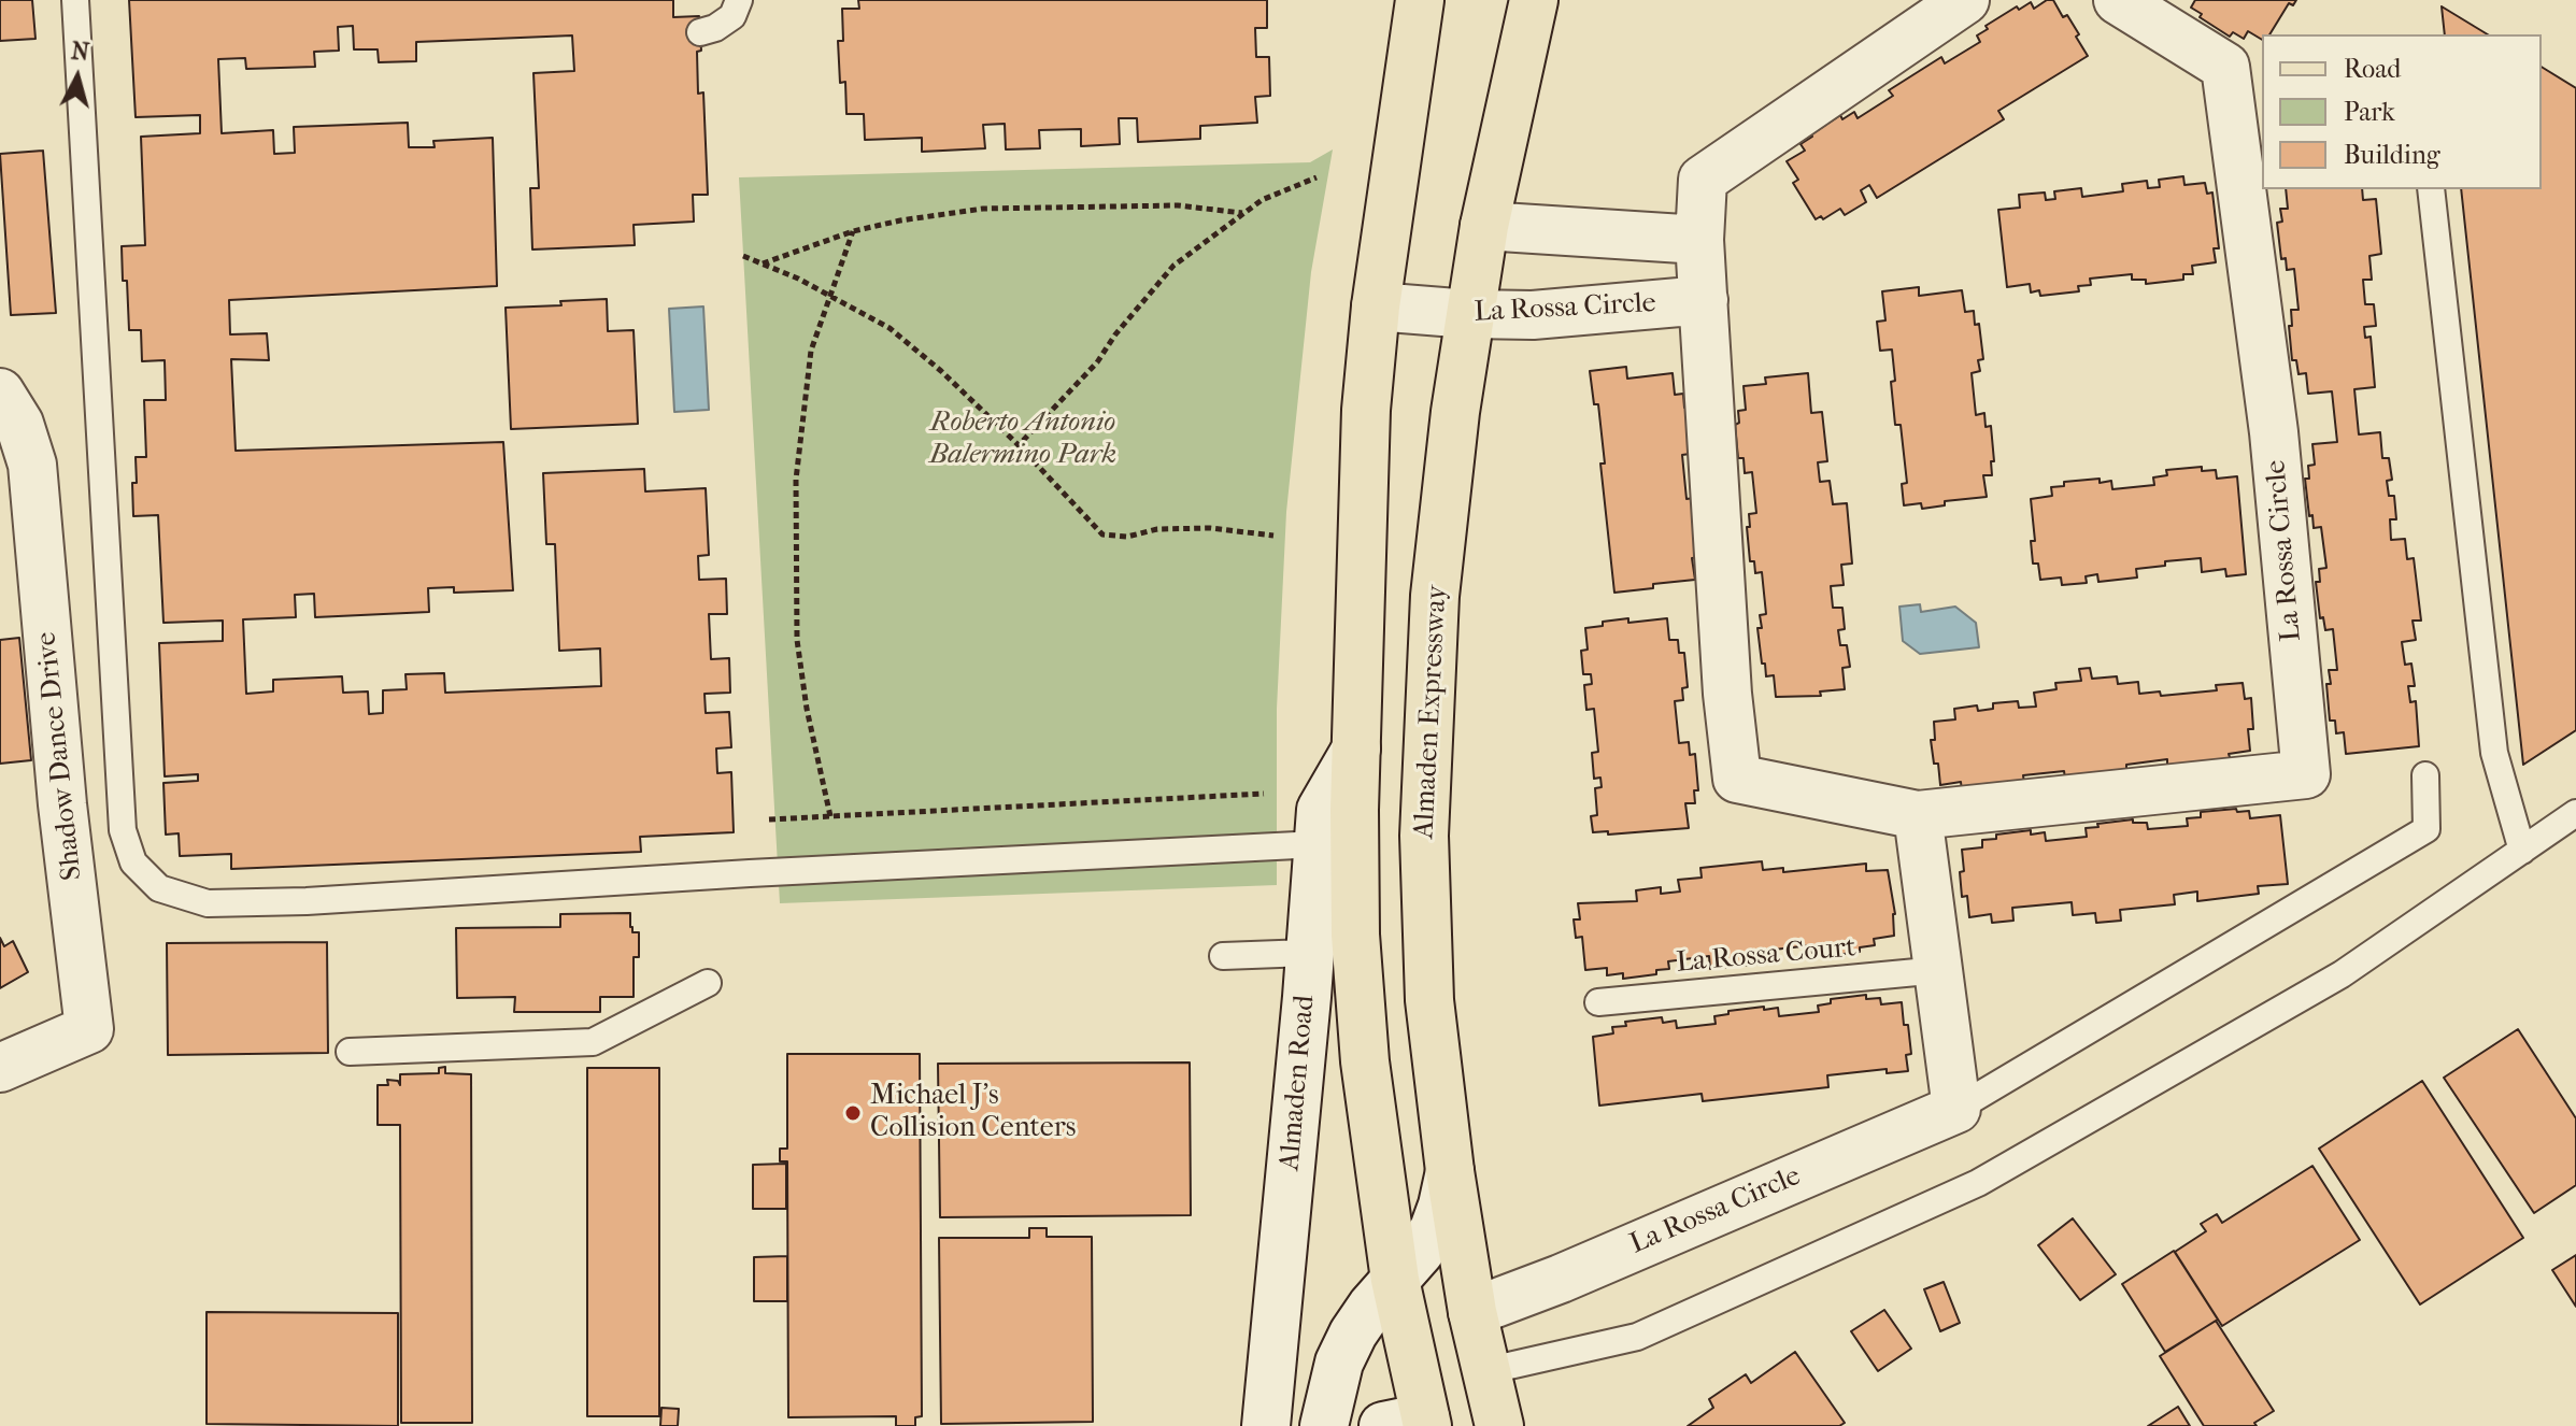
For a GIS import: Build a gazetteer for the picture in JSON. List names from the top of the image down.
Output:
{
  "streets": {
    "main road": ["Almaden Expressway"],
    "street": ["La Rossa Circle", "Shadow Dance Drive", "Almaden Road"],
    "lane": ["La Rossa Court"]
  },
  "crossings": [
    ["La Rossa Circle", "Almaden Expressway"]
  ],
  "parks": ["Roberto Antonio Balermino Park"],
  "places": ["Michael J's Collision Centers"],
  "legend": ["Road", "Park", "Building"],
  "north": "top"
}
